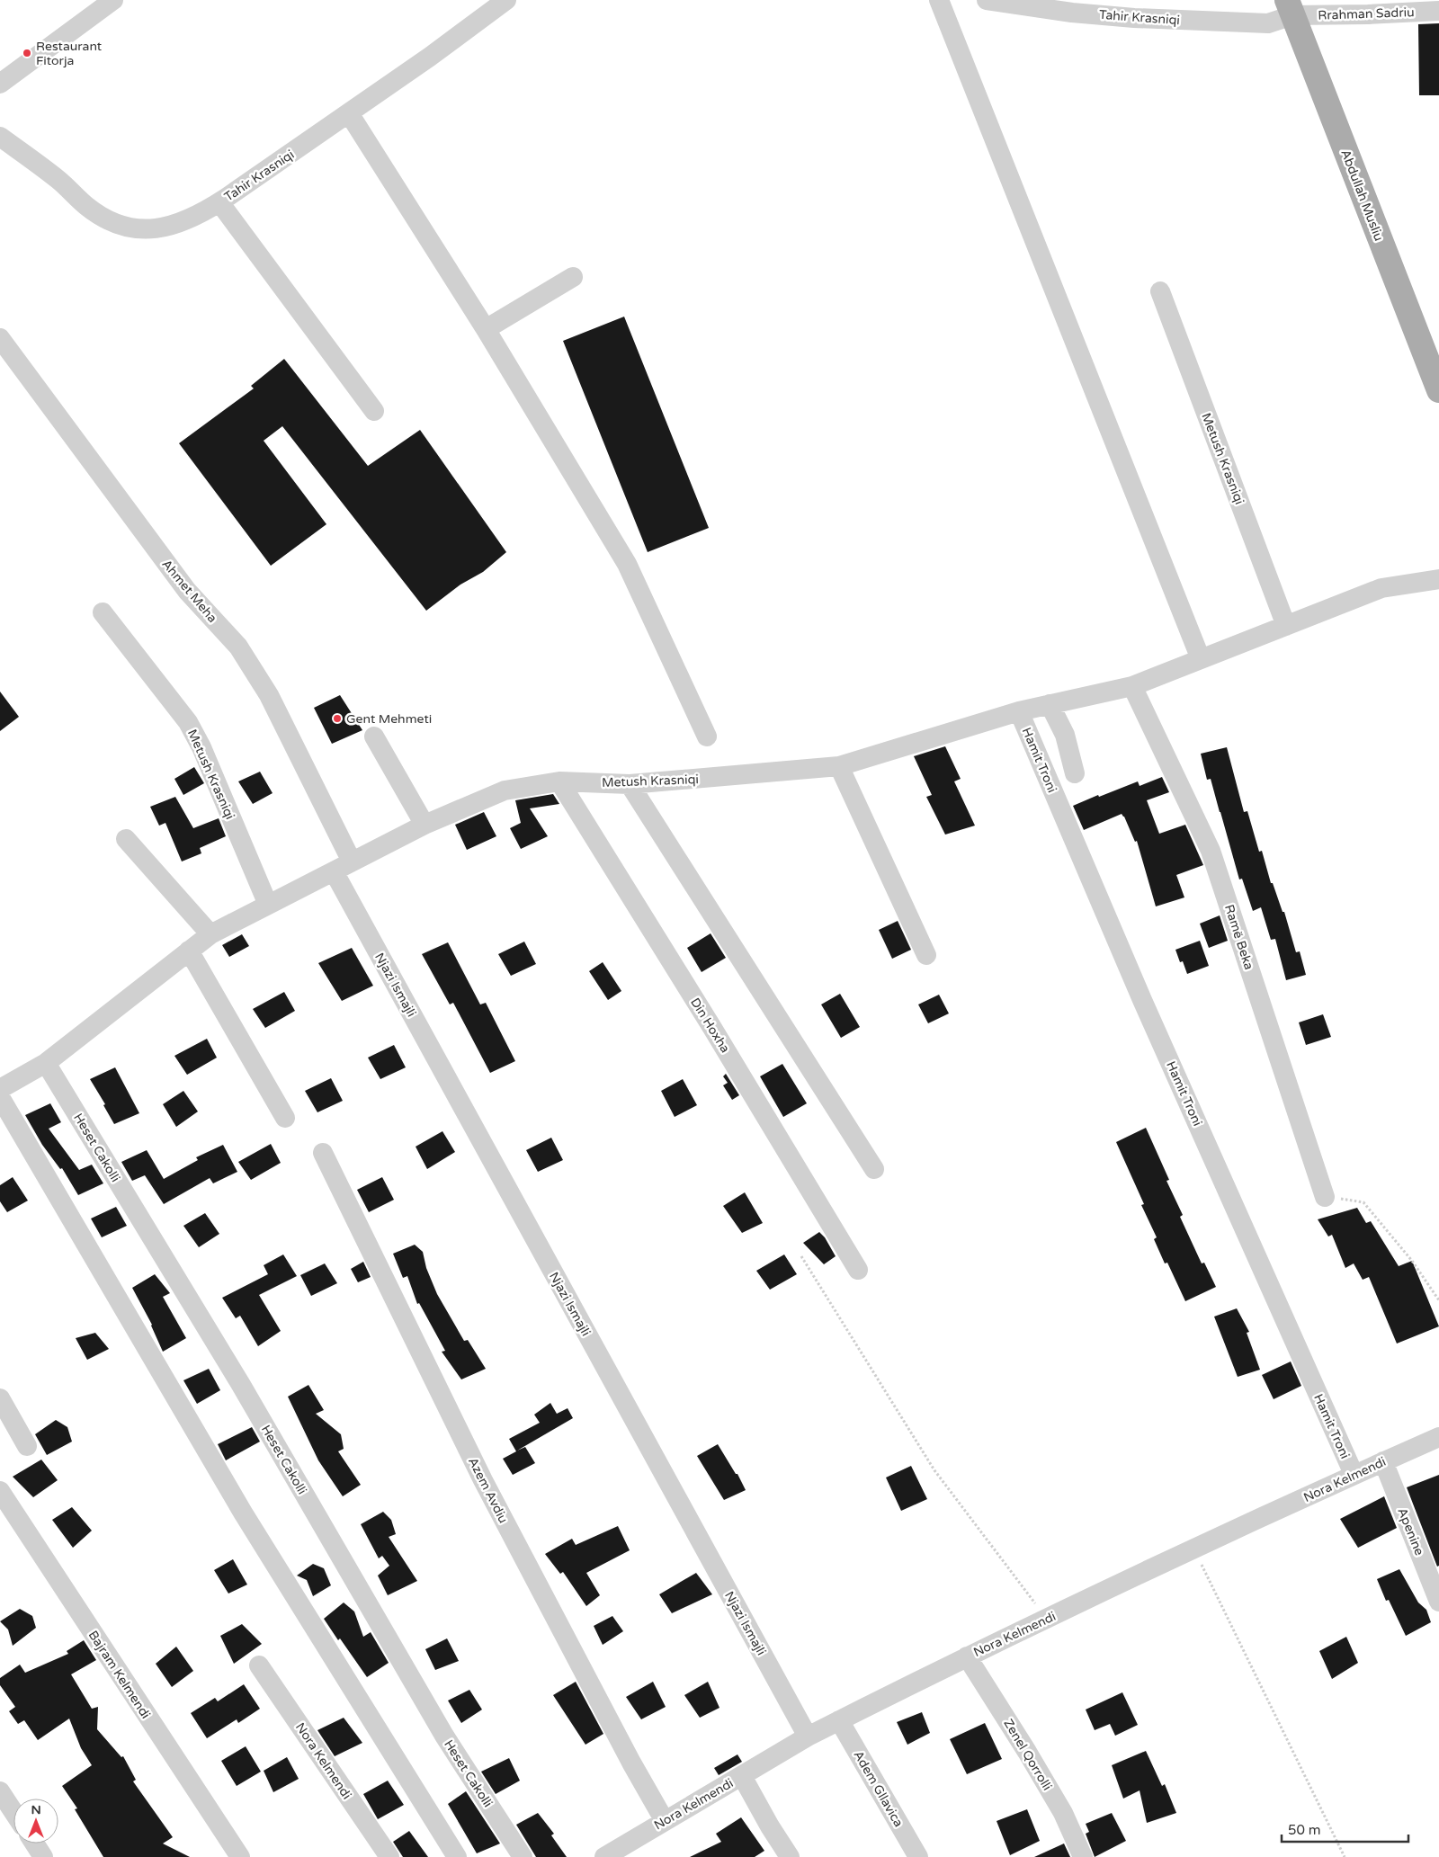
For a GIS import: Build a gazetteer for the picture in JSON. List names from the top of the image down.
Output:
{
  "streets": {
    "main road": ["Abdullah Musliu"],
    "street": [
      "Rrahman Sadriu",
      "Tahir Krasniqi",
      "Metush Krasniqi",
      "Ahmet Meha",
      "Hamit Troni",
      "Ramë Beka",
      "Njazi Ismajli",
      "Din Hoxha",
      "Heset Cakolli",
      "Nora Kelmendi",
      "Azem Avdiu",
      "Apenine",
      "Bajram Kelmendi",
      "Zenel Qorrolli",
      "Adem Gllavica"
    ]
  },
  "crossings": [
    ["Rrahman Sadriu", "Tahir Krasniqi"],
    ["Rrahman Sadriu", "Abdullah Musliu"],
    ["Tahir Krasniqi", "Abdullah Musliu"],
    ["Metush Krasniqi", "Ahmet Meha"],
    ["Metush Krasniqi", "Hamit Troni"],
    ["Metush Krasniqi", "Ramë Beka"],
    ["Metush Krasniqi", "Njazi Ismajli"],
    ["Metush Krasniqi", "Din Hoxha"],
    ["Metush Krasniqi", "Heset Cakolli"],
    ["Hamit Troni", "Nora Kelmendi"],
    ["Njazi Ismajli", "Nora Kelmendi"],
    ["Nora Kelmendi", "Azem Avdiu"],
    ["Nora Kelmendi", "Apenine"],
    ["Nora Kelmendi", "Zenel Qorrolli"],
    ["Nora Kelmendi", "Adem Gllavica"]
  ],
  "places": ["Restaurant Fitorja", "Gent Mehmeti"],
  "scale_bar": "50 m",
  "north": "top"
}
